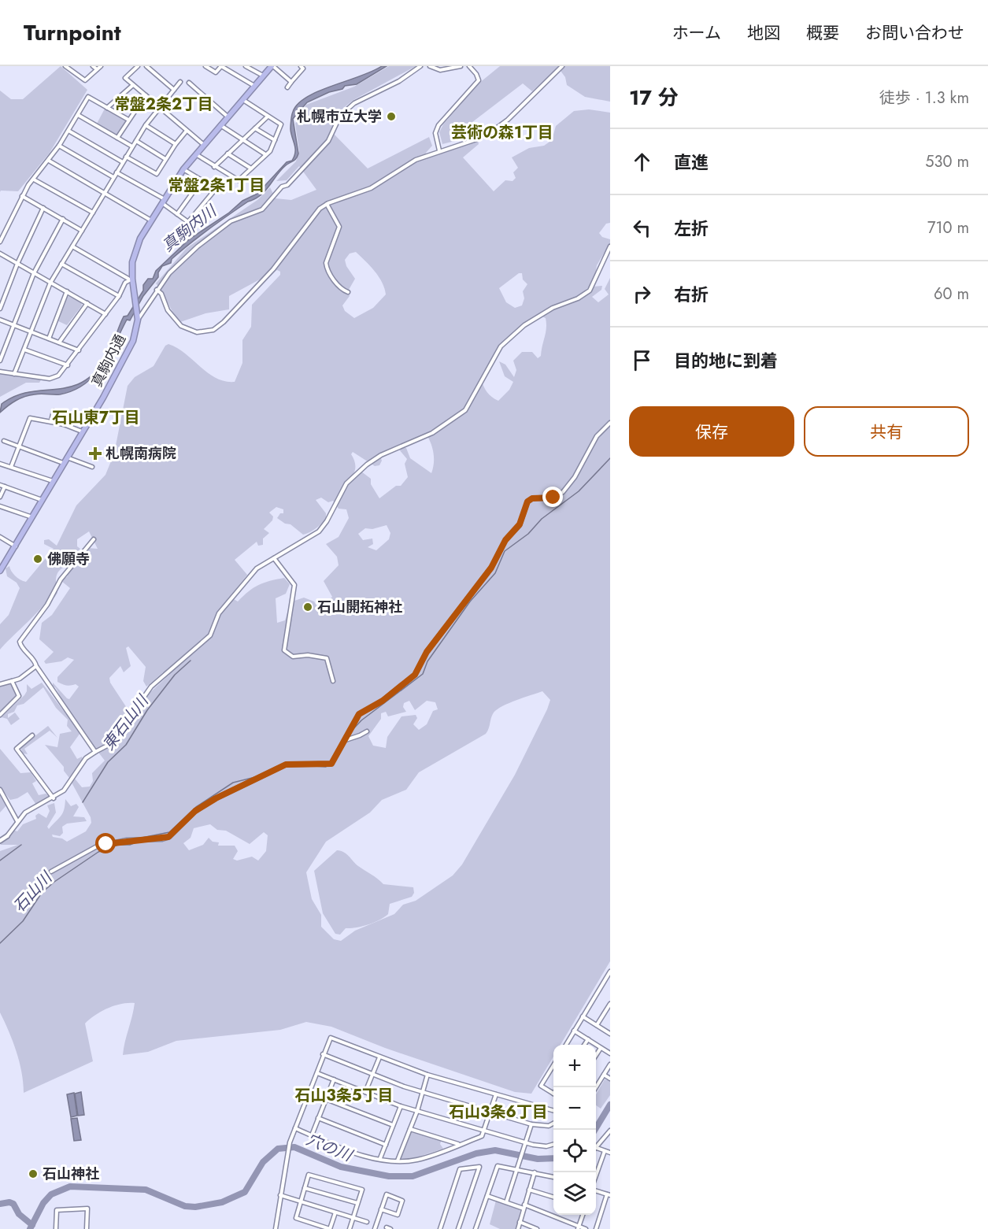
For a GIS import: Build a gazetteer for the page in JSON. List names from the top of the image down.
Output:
{
  "streets": {
    "highway": ["真駒内通"]
  },
  "districts": [
    "常盤2条2丁目",
    "芸術の森1丁目",
    "常盤2条1丁目",
    "石山東7丁目",
    "石山3条5丁目",
    "石山3条6丁目"
  ],
  "water": [
    "真駒内川",
    "東石山川",
    "石山川",
    "穴の川"
  ],
  "places": {
    "other": [
      "札幌市立大学",
      "佛願寺",
      "石山開拓神社",
      "石山神社"
    ],
    "health": ["札幌南病院"]
  },
  "page": {
    "header": "Turnpoint",
    "nav": [
      "ホーム",
      "地図",
      "概要",
      "お問い合わせ"
    ],
    "heading": ["17 分", "徒歩 · 1.3 km"],
    "list": [
      ["直進", "530 m"],
      ["左折", "710 m"],
      ["右折", "60 m"],
      "目的地に到着"
    ],
    "buttons": ["保存", "共有"],
    "map_buttons": ["+", "−"]
  }
}
